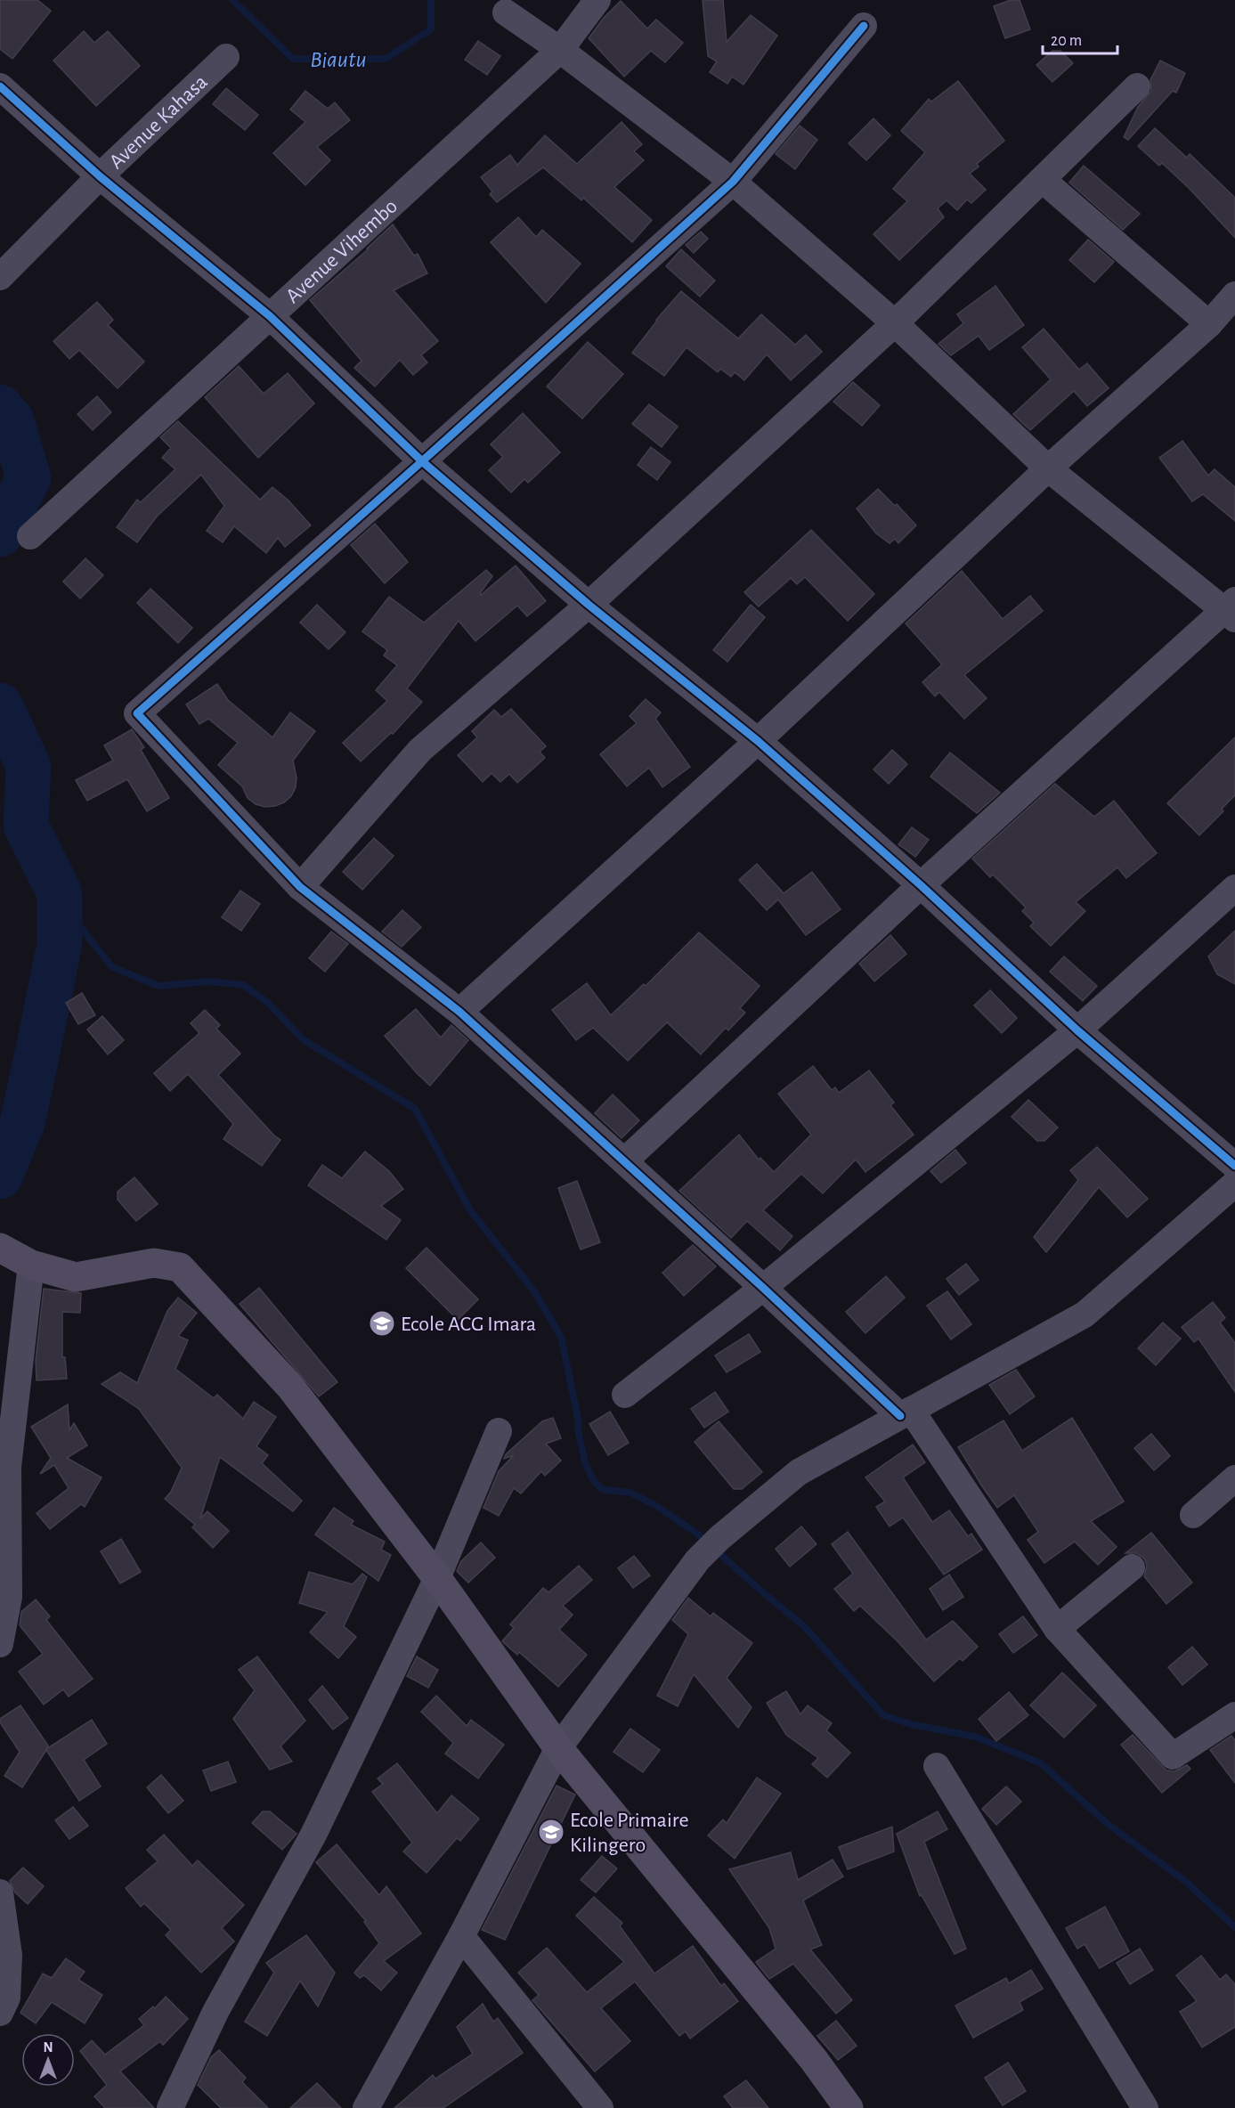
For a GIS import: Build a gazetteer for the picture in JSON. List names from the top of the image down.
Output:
{
  "streets": {
    "street": ["Avenue Kahasa", "Avenue Vihembo"]
  },
  "water": ["Biautu"],
  "places": {
    "school or university": ["Ecole ACG Imara", "Ecole Primaire Kilingero"]
  },
  "scale_bar": "20 m",
  "north": "top"
}
